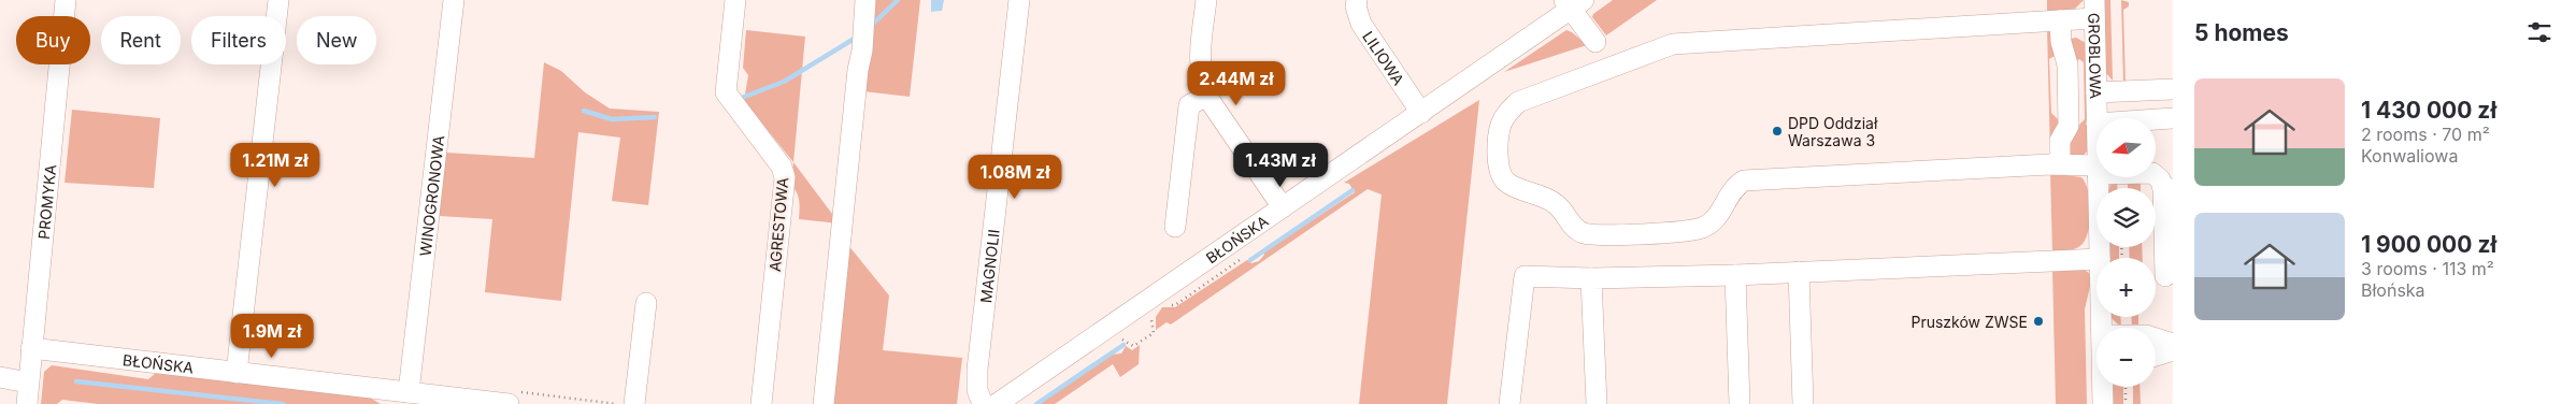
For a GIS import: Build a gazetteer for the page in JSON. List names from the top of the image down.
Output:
{
  "streets": {
    "street": [
      "GROBLOWA",
      "LILIOWA",
      "WINOGRONOWA",
      "PROMYKA",
      "AGRESTOWA",
      "BŁOŃSKA",
      "MAGNOLII"
    ]
  },
  "crossings": [
    ["LILIOWA", "BŁOŃSKA"],
    ["WINOGRONOWA", "BŁOŃSKA"],
    ["PROMYKA", "BŁOŃSKA"]
  ],
  "places": ["DPD Oddział Warszawa 3", "Pruszków ZWSE"],
  "north": "left",
  "page": {
    "heading": "5 homes",
    "chip": [
      "Buy",
      "Rent",
      "Filters",
      "New"
    ],
    "price": [
      "2.44M zł",
      "1.21M zł",
      "1.43M zł",
      "1.08M zł",
      "1.9M zł"
    ],
    "list": [
      {
        "name": "1 430 000 zł",
        "note": "2 rooms · 70 m² · Konwaliowa"
      },
      {
        "name": "1 900 000 zł",
        "note": "3 rooms · 113 m² · Błońska"
      }
    ],
    "map_buttons": ["+", "−"]
  }
}
